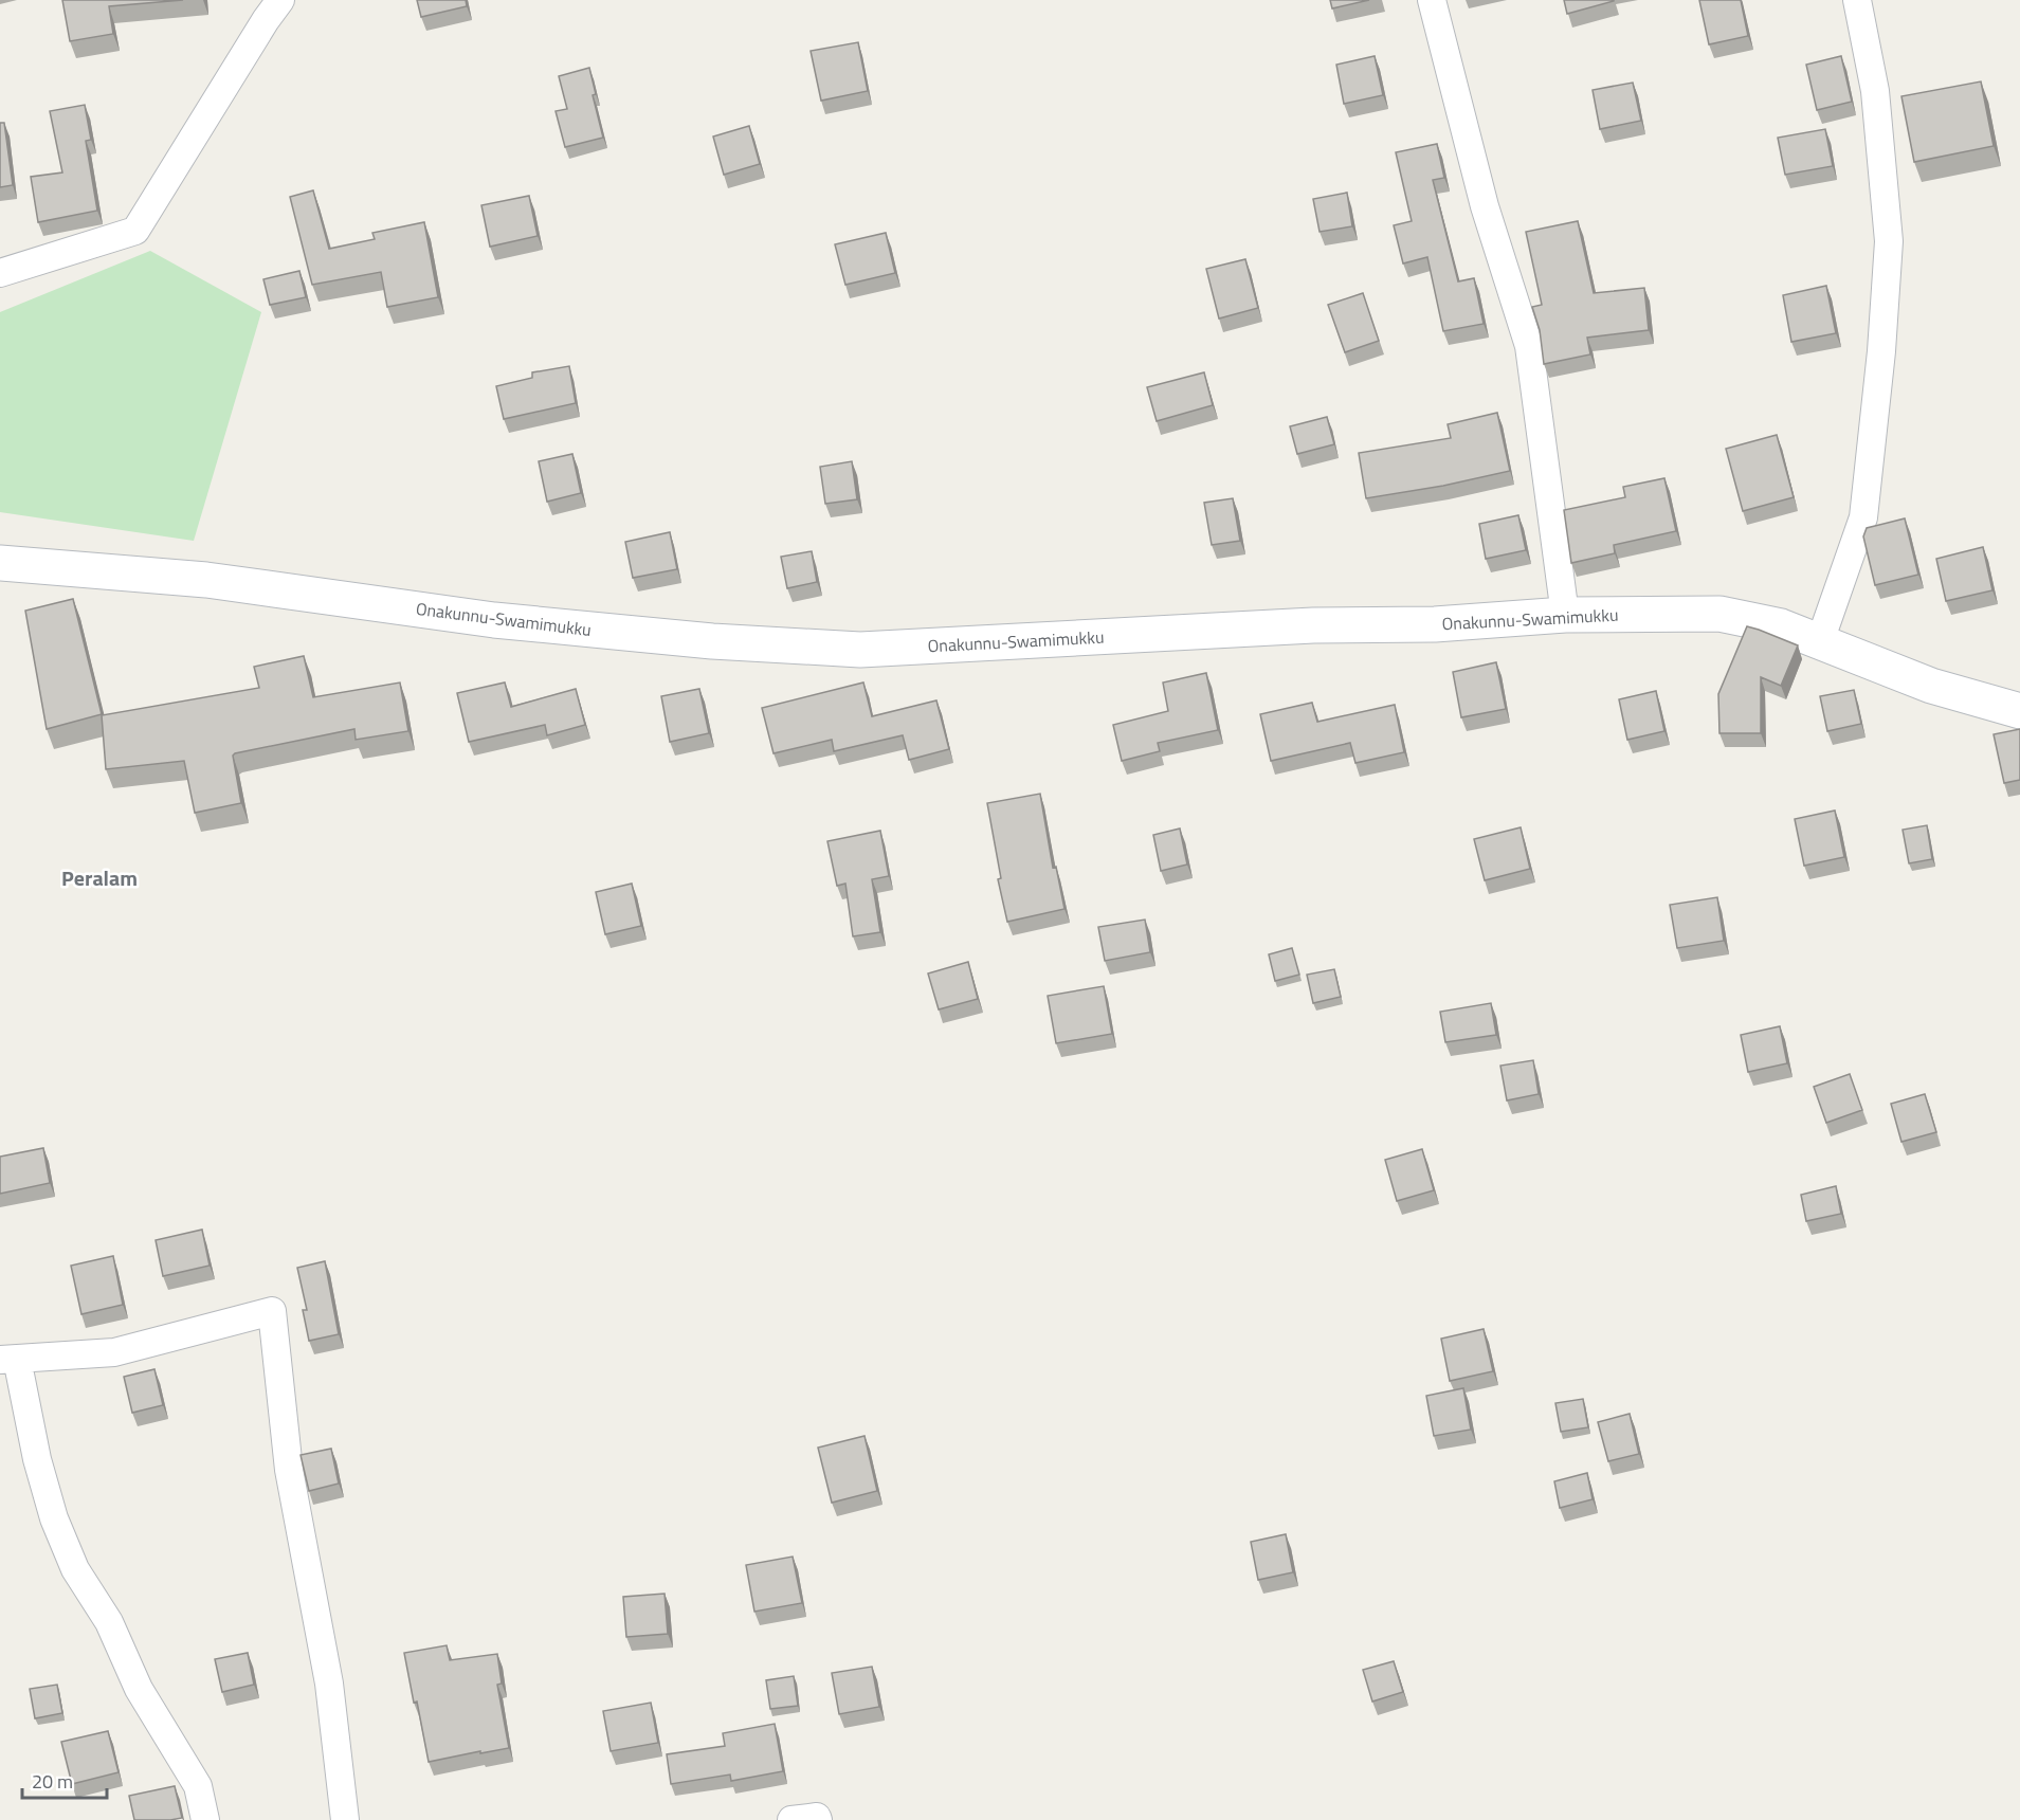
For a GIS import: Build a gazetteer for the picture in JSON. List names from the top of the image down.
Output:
{
  "streets": {
    "street": ["Onakunnu-Swamimukku"]
  },
  "districts": ["Peralam"],
  "scale_bar": "20 m"
}
